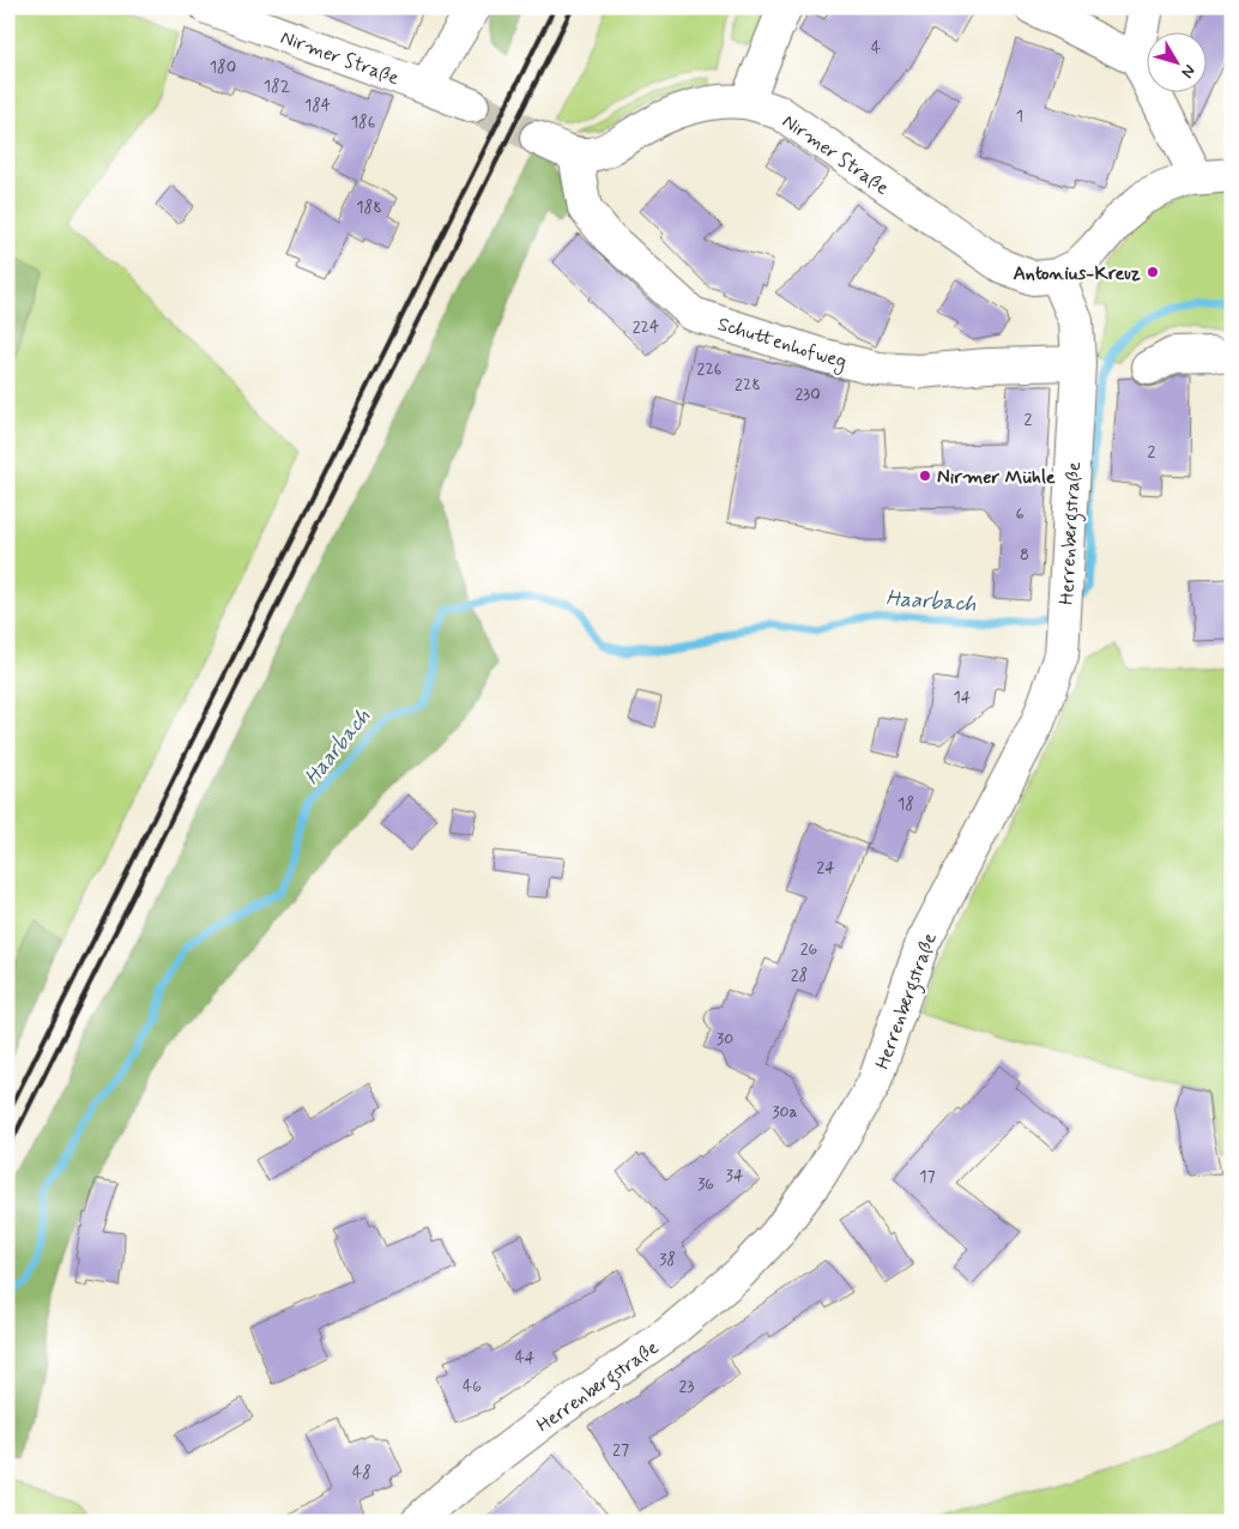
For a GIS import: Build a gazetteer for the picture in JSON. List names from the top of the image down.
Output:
{
  "streets": {
    "street": ["Nirmer Straße", "Schuttenhofweg", "Herrenbergstraße"]
  },
  "crossings": [
    ["Nirmer Straße", "Schuttenhofweg"],
    ["Nirmer Straße", "Herrenbergstraße"],
    ["Schuttenhofweg", "Herrenbergstraße"]
  ],
  "water": ["Haarbach"],
  "places": ["Antonius-Kreuz", "Nirmer Mühle"],
  "house_numbers": [
    "4",
    "180",
    "182",
    "184",
    "1",
    "186",
    "188",
    "224",
    "226",
    "228",
    "230",
    "2",
    "2",
    "6",
    "8",
    "14",
    "18",
    "24",
    "26",
    "28",
    "30",
    "30a",
    "34",
    "17",
    "36",
    "38",
    "44",
    "46",
    "23",
    "27",
    "48"
  ],
  "north": "bottom right"
}
